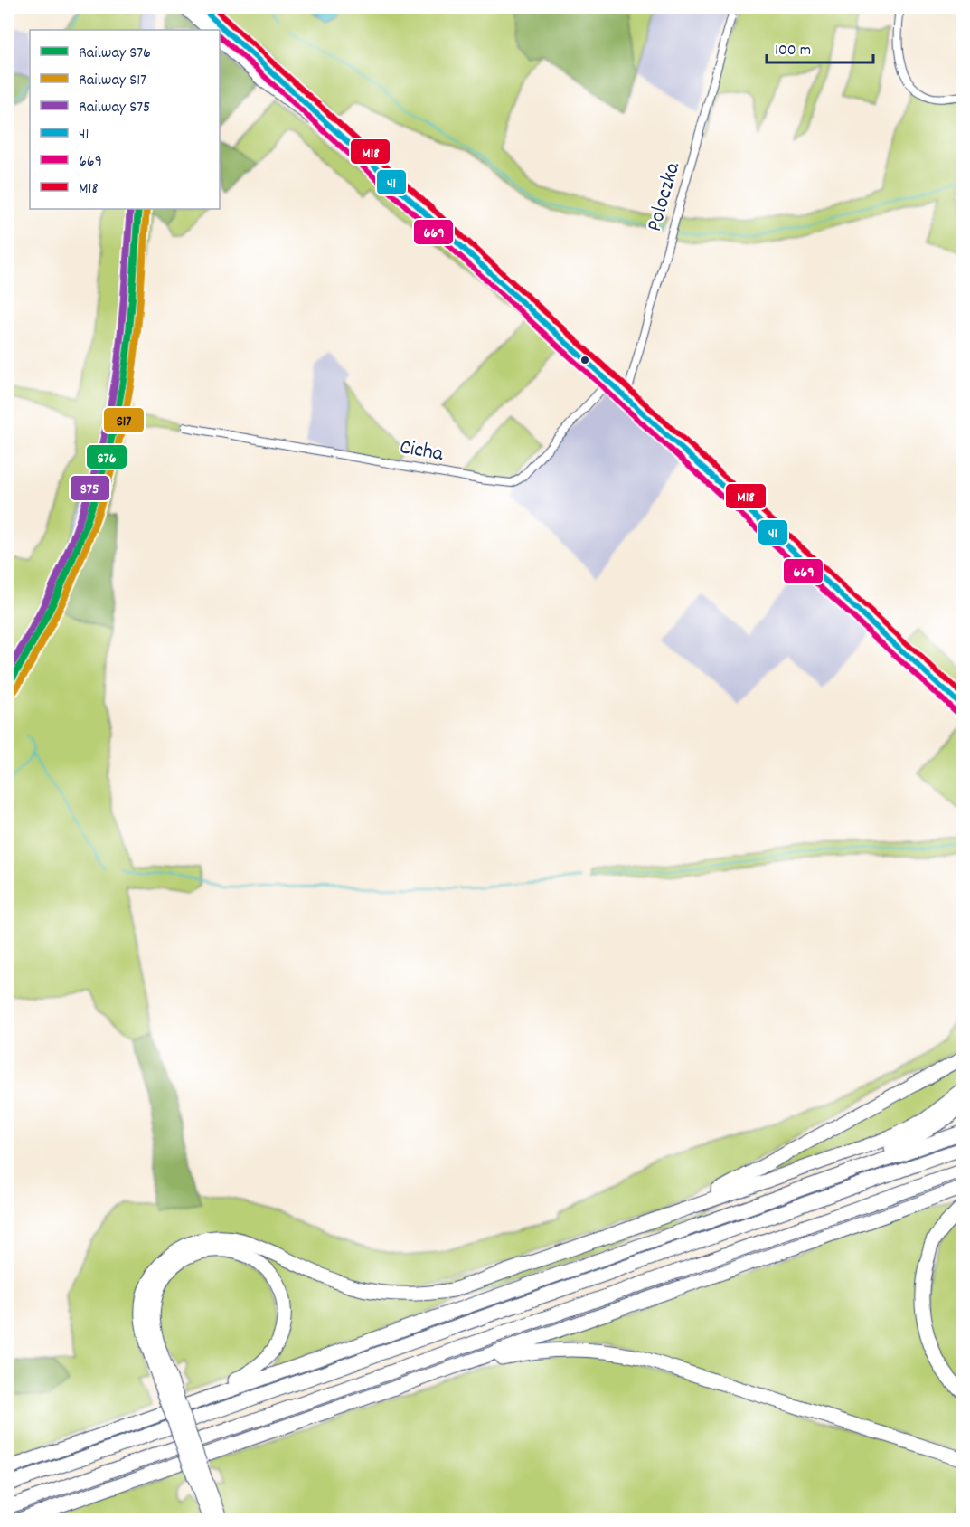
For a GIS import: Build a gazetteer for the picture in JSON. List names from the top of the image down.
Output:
{
  "streets": {
    "street": ["Poloczka", "Cicha"]
  },
  "lines": [
    "transit line 41",
    "transit line M18",
    "transit line 669",
    "rail line S76",
    "rail line S17",
    "rail line S75"
  ],
  "legend": [
    "Railway S76",
    "Railway S17",
    "Railway S75",
    "41",
    "669",
    "M18"
  ],
  "scale_bar": "100 m"
}
